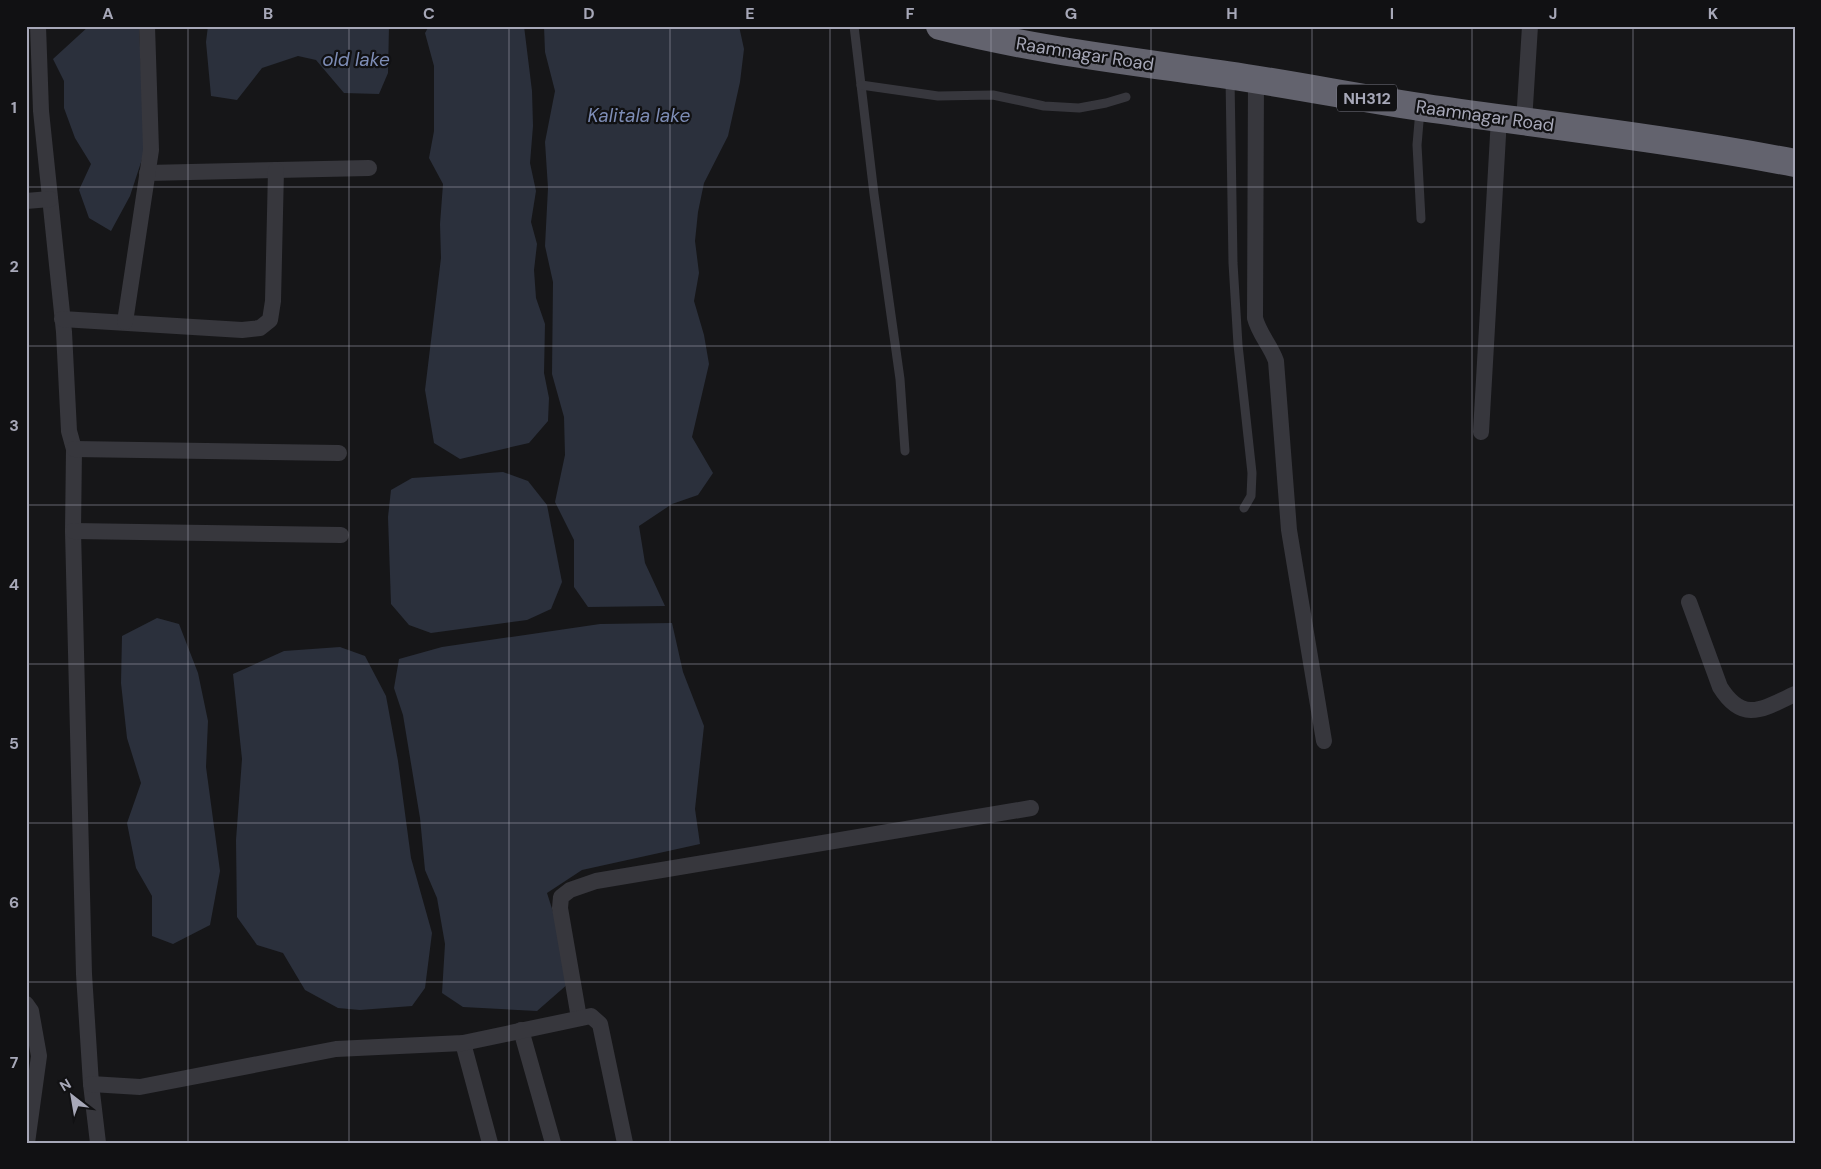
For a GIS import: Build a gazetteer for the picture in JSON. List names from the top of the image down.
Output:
{
  "streets": {
    "highway": ["Raamnagar Road", "NH312"]
  },
  "water": ["old lake", "Kalitala lake"],
  "north": "top left",
  "grid": {
    "columns": [
      "A",
      "B",
      "C",
      "D",
      "E",
      "F",
      "G",
      "H",
      "I",
      "J",
      "K"
    ],
    "rows": [
      "1",
      "2",
      "3",
      "4",
      "5",
      "6",
      "7"
    ]
  }
}
